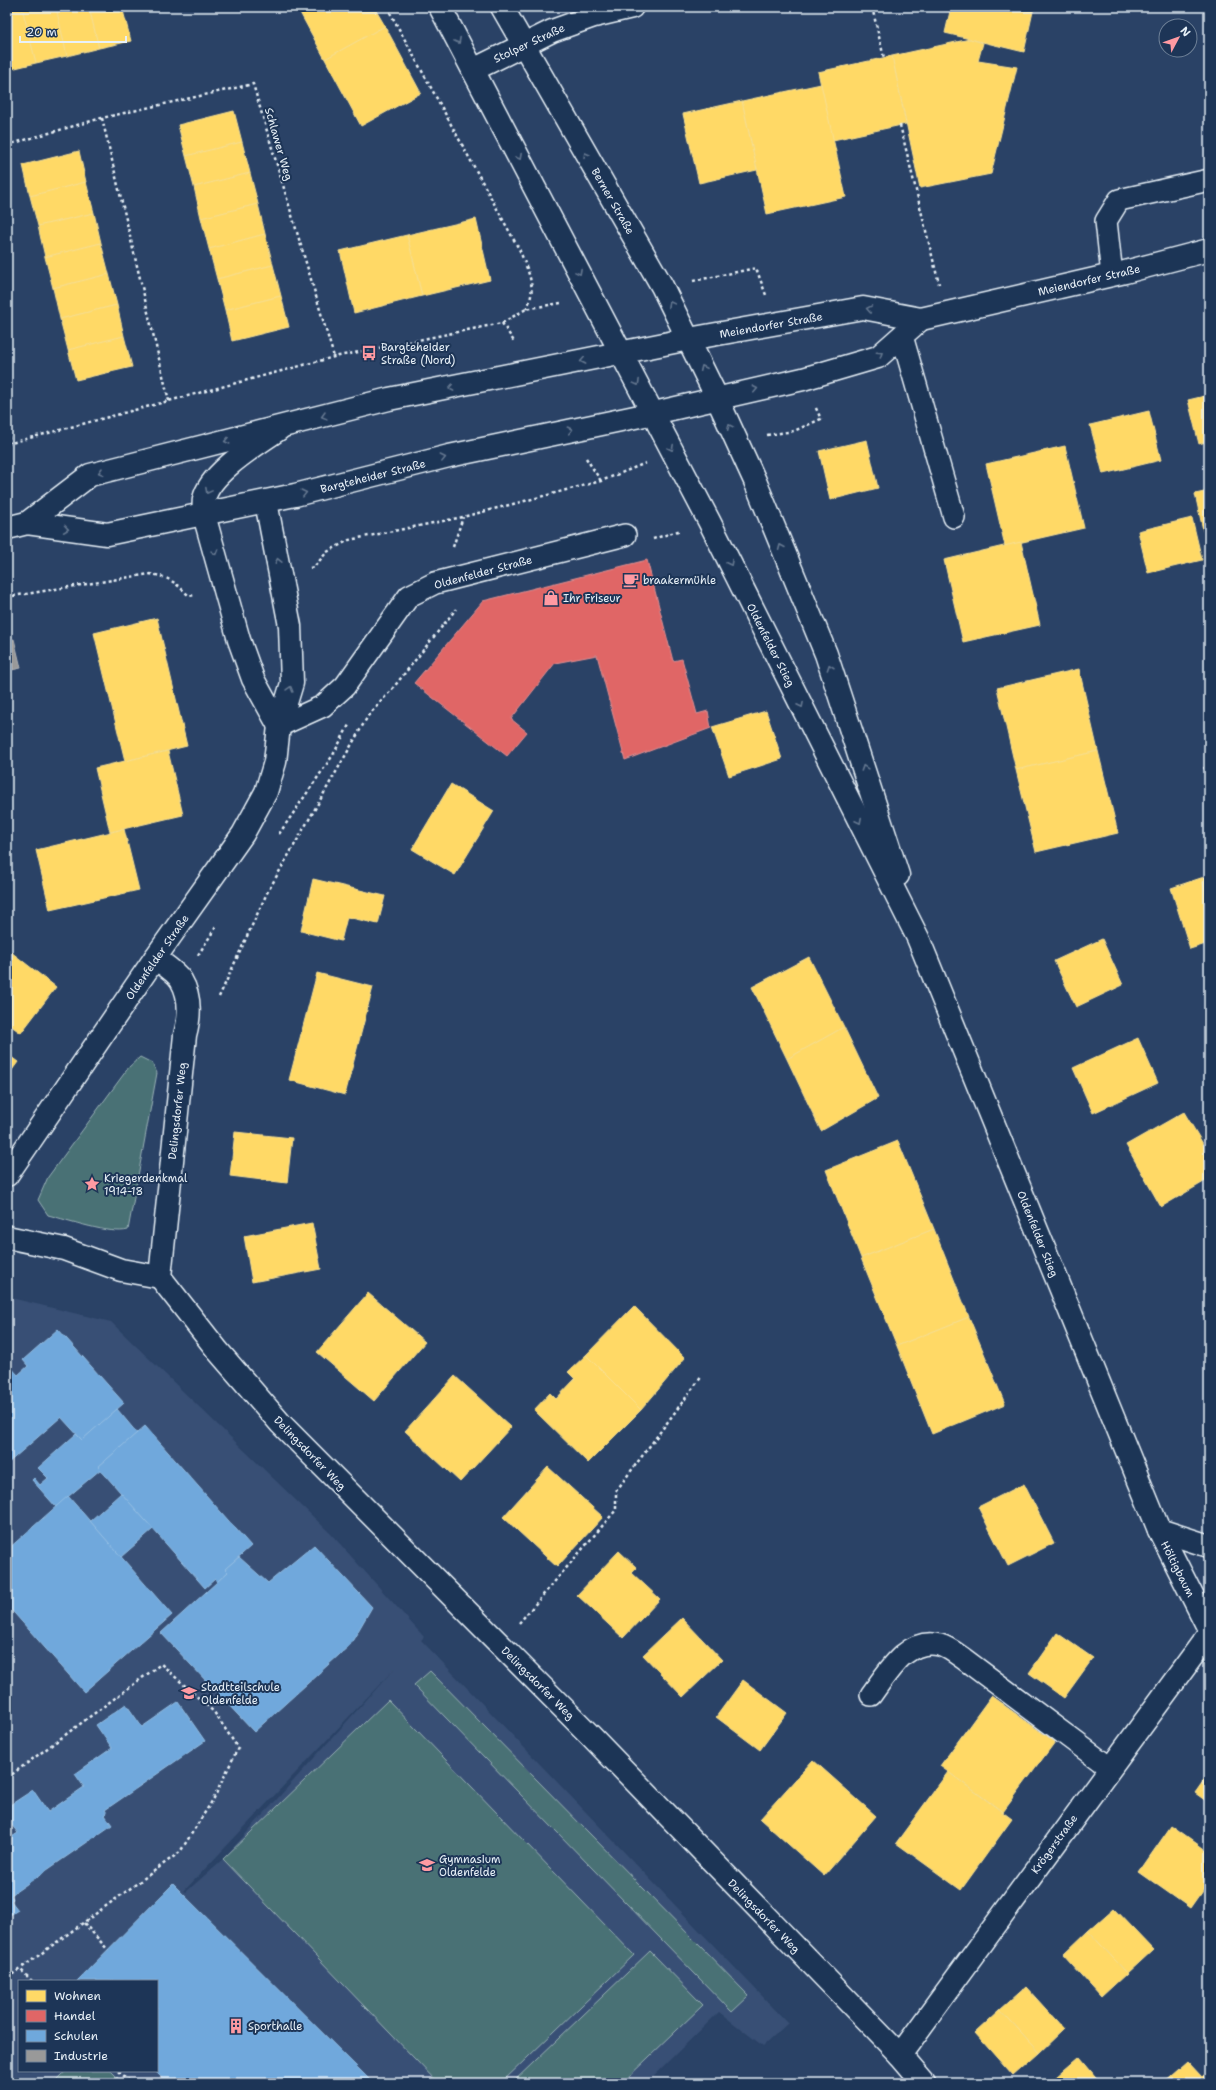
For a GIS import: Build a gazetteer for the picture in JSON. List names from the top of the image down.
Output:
{
  "streets": {
    "main road": [
      "Stolper Straße",
      "Berner Straße",
      "Meiendorfer Straße",
      "Bargteheider Straße",
      "Oldenfelder Straße",
      "Oldenfelder Stieg",
      "Delingsdorfer Weg",
      "Höltigbaum",
      "Krögerstraße"
    ],
    "path": ["Schlawer Weg"]
  },
  "crossings": [
    ["Stolper Straße", "Berner Straße"],
    ["Berner Straße", "Meiendorfer Straße"],
    ["Berner Straße", "Bargteheider Straße"],
    ["Berner Straße", "Oldenfelder Stieg"],
    ["Meiendorfer Straße", "Bargteheider Straße"],
    ["Meiendorfer Straße", "Oldenfelder Stieg"],
    ["Bargteheider Straße", "Oldenfelder Straße"],
    ["Bargteheider Straße", "Oldenfelder Stieg"],
    ["Oldenfelder Straße", "Delingsdorfer Weg"],
    ["Oldenfelder Stieg", "Höltigbaum"],
    ["Delingsdorfer Weg", "Krögerstraße"]
  ],
  "places": {
    "bus stop": ["Bargteheider Straße (Nord)"],
    "cafe": ["braakermühle"],
    "shop": ["Ihr Friseur"],
    "place": ["Kriegerdenkmal 1914-18"],
    "school or university": ["Stadtteilschule Oldenfelde", "Gymnasium Oldenfelde"],
    "building": ["Sporthalle"]
  },
  "legend": [
    "Wohnen",
    "Handel",
    "Schulen",
    "Industrie"
  ],
  "scale_bar": "20 m",
  "north": "top right"
}
